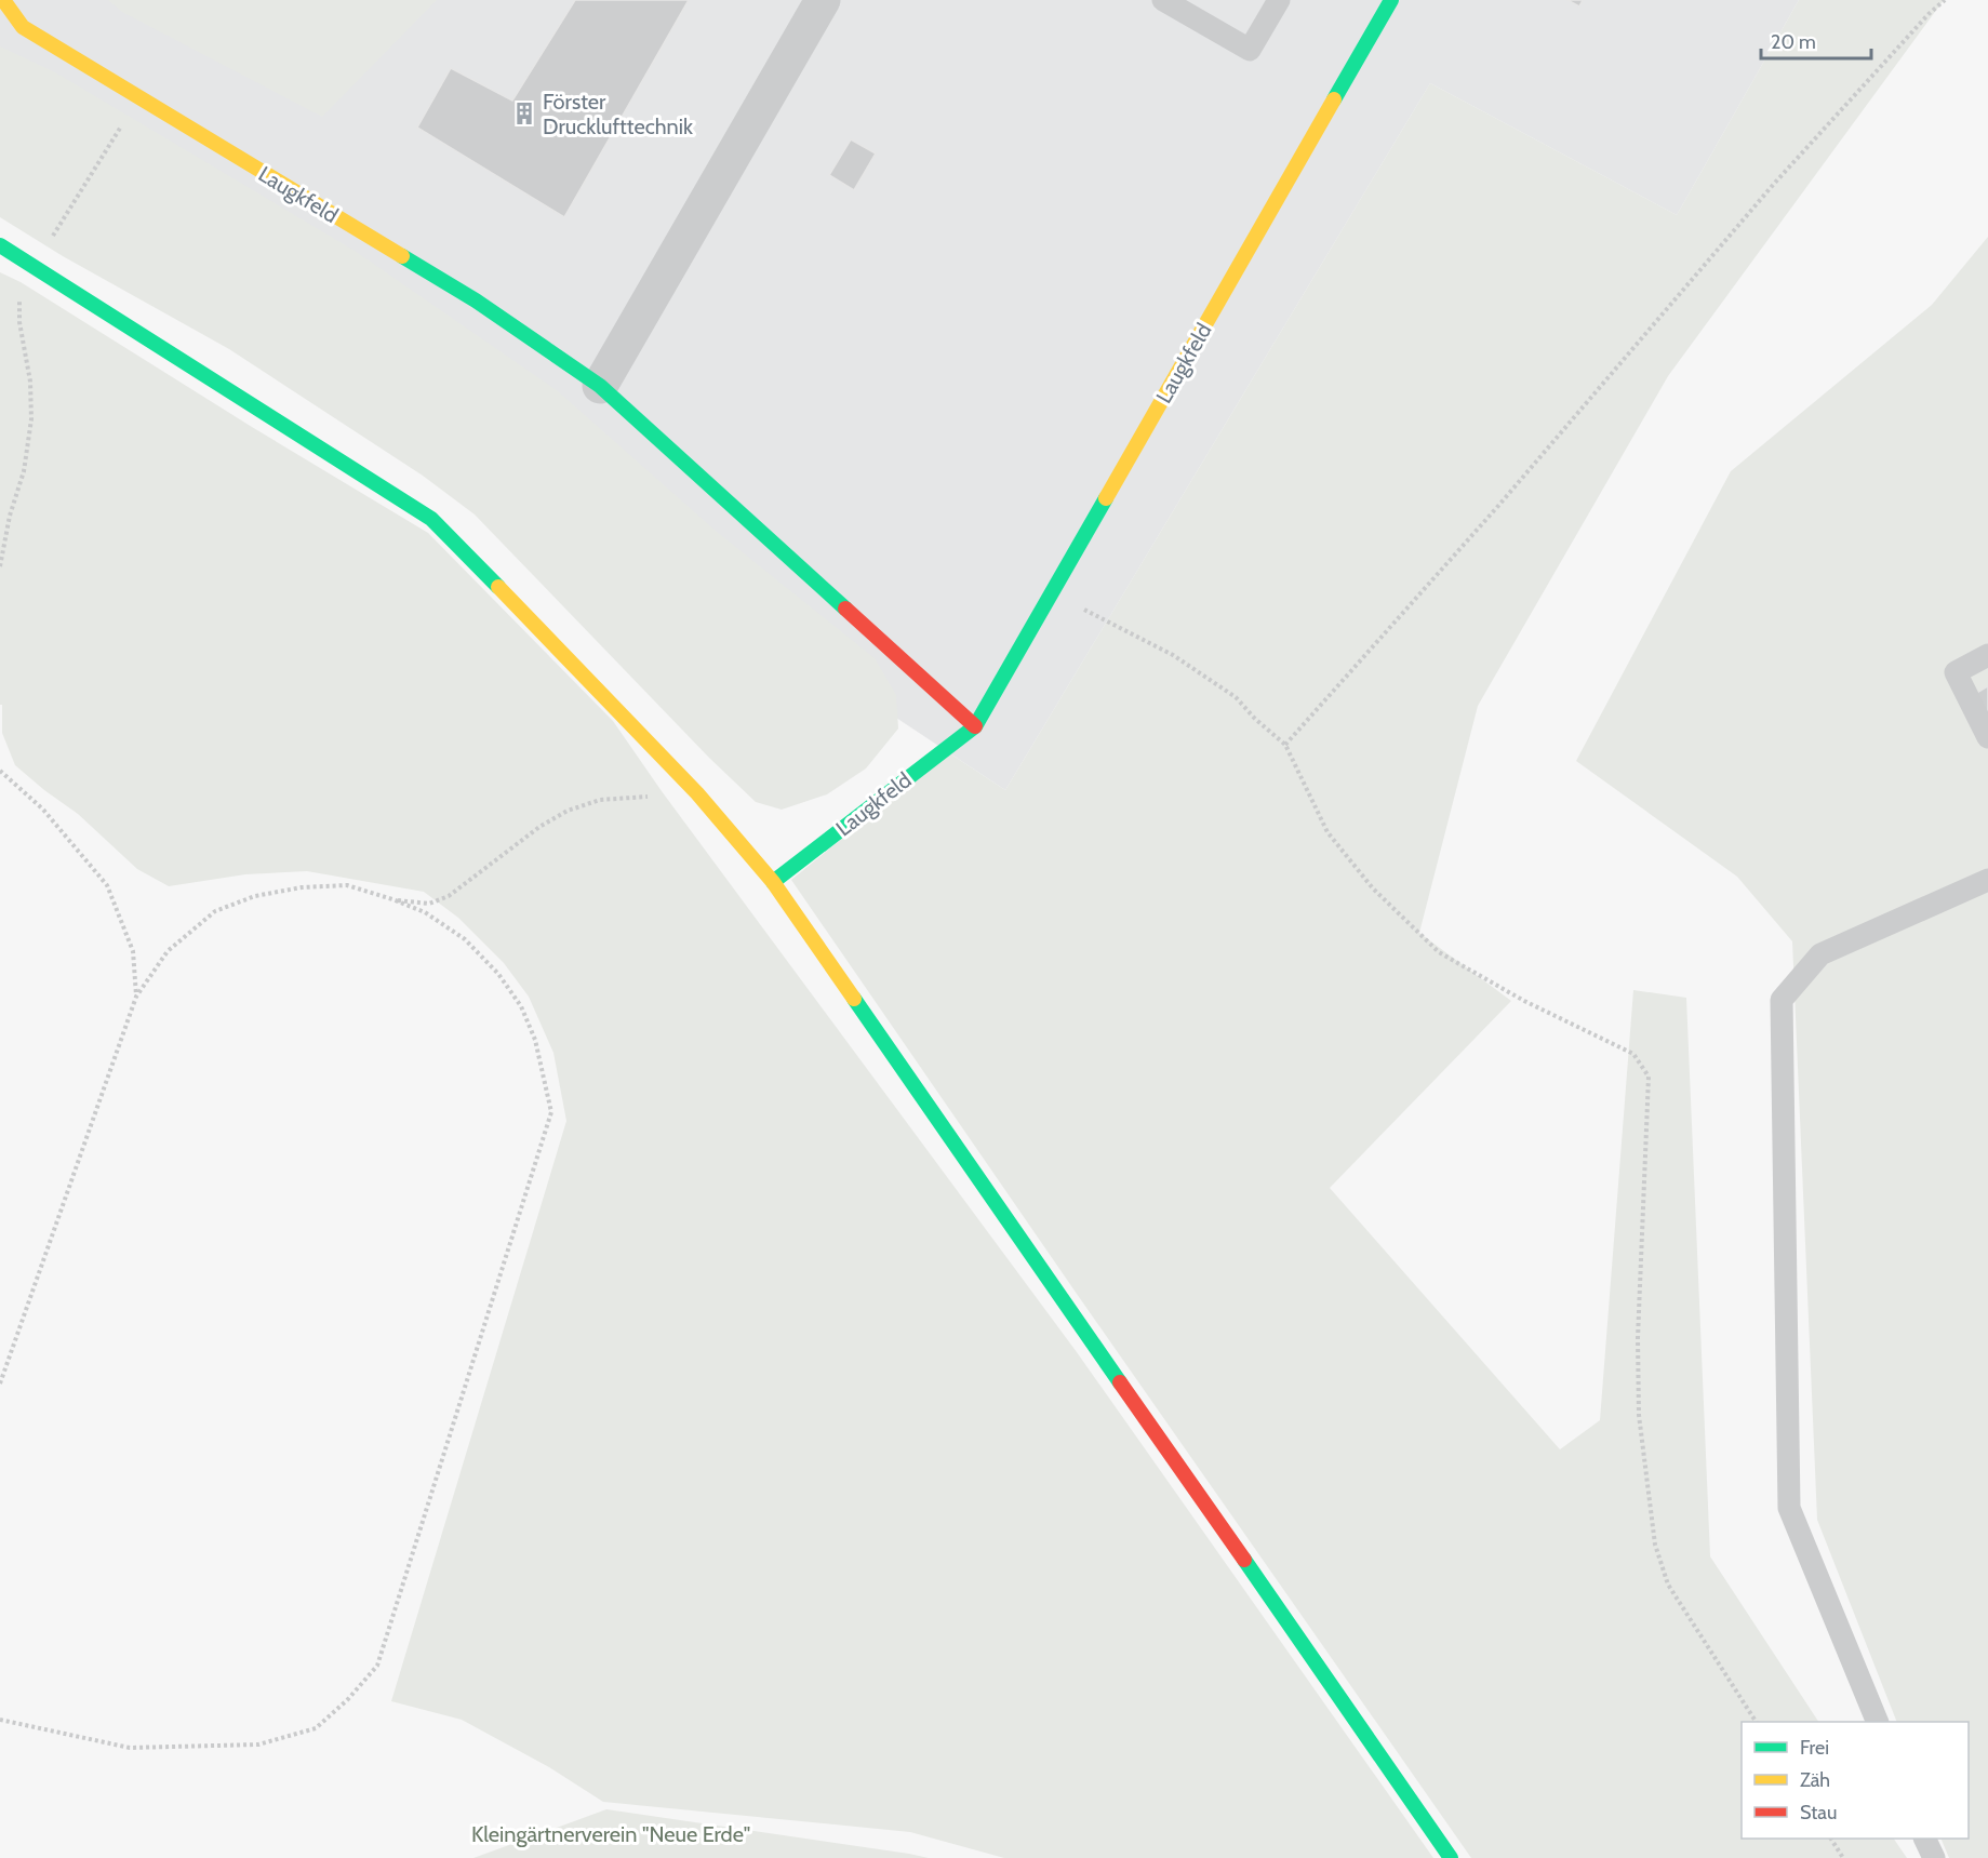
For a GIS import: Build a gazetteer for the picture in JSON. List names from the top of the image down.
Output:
{
  "streets": {
    "street": ["Laugkfeld"]
  },
  "parks": ["Kleingärtnerverein \"Neue Erde\""],
  "places": {
    "building": ["Förster Drucklufttechnik"]
  },
  "legend": ["Frei", "Zäh", "Stau"],
  "scale_bar": "20 m"
}
